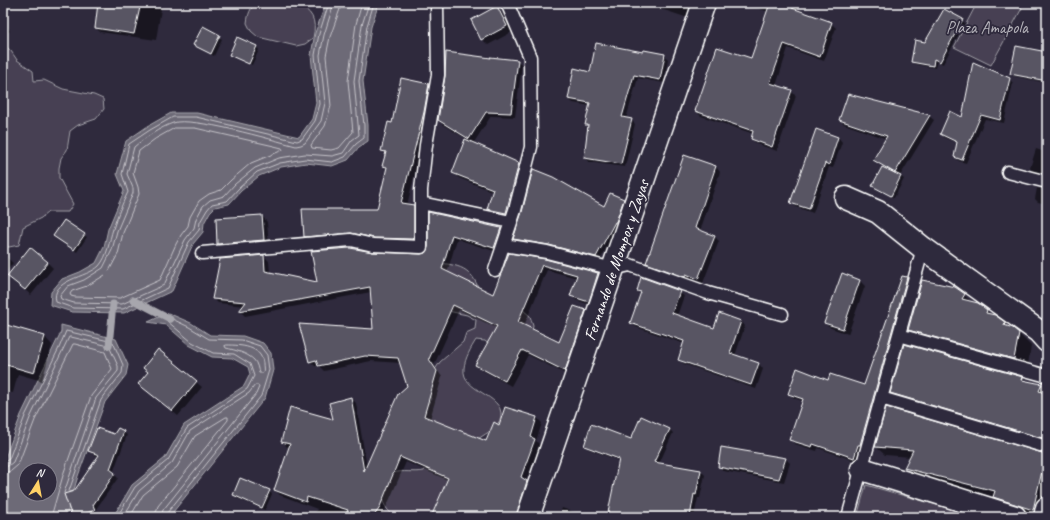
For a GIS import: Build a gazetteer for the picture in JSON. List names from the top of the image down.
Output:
{
  "streets": {
    "street": ["Fernando de Mompox y Zayas"]
  },
  "parks": ["Plaza Amapola"],
  "north": "top"
}
